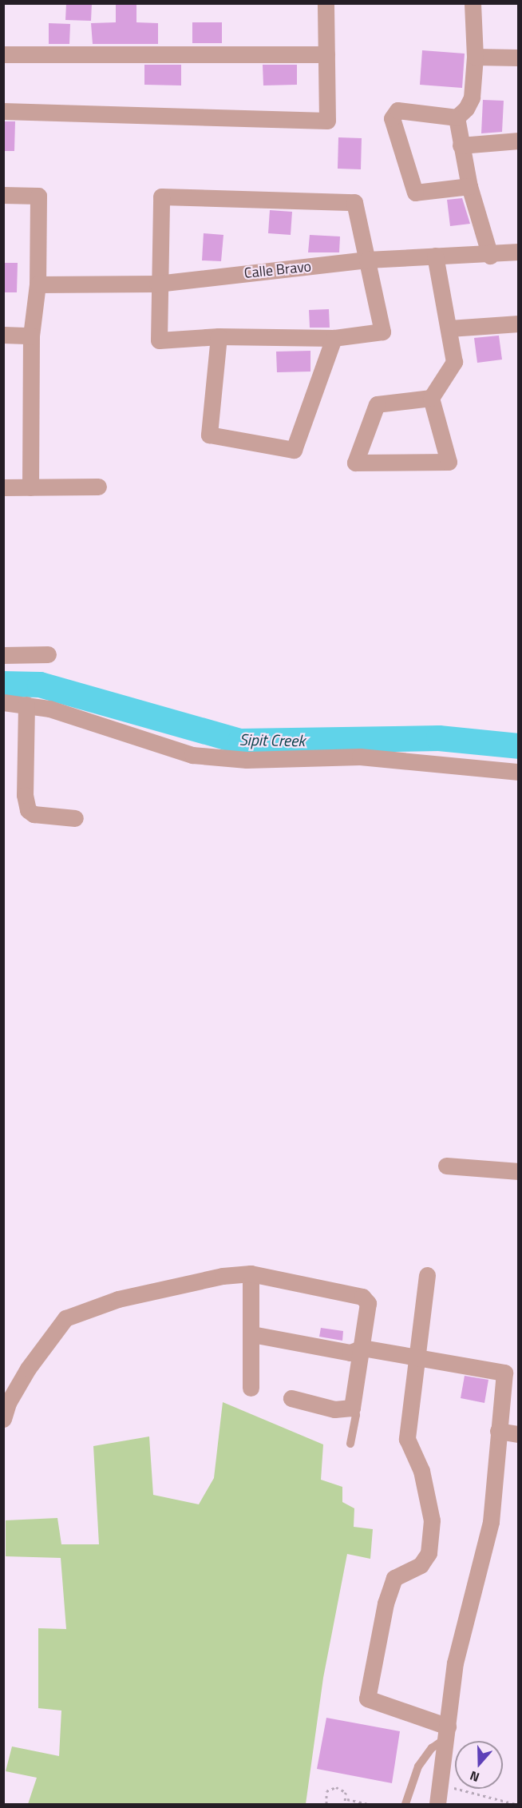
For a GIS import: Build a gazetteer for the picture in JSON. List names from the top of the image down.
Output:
{
  "streets": {
    "street": ["Calle Bravo"]
  },
  "water": ["Sipit Creek"],
  "north": "bottom"
}
